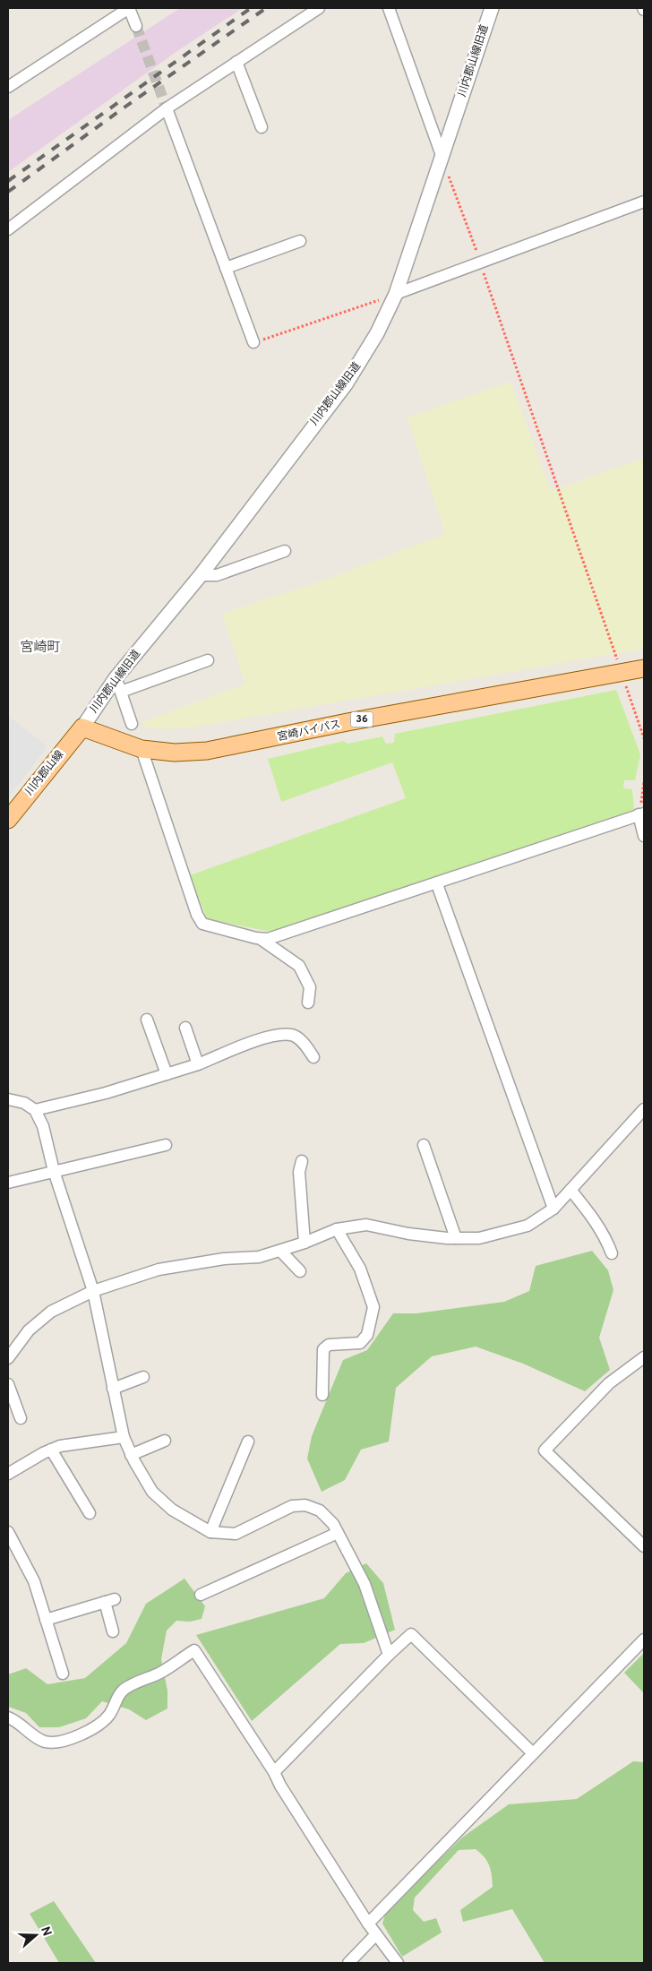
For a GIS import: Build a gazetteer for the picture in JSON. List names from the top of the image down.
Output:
{
  "streets": {
    "main road": ["36", "宮崎バイパス", "川内郡山線"],
    "street": ["川内郡山線旧道"]
  },
  "crossings": [
    ["川内郡山線旧道", "宮崎バイパス"],
    ["川内郡山線旧道", "川内郡山線"],
    ["宮崎バイパス", "川内郡山線"]
  ],
  "districts": ["宮崎町"],
  "north": "right"
}
